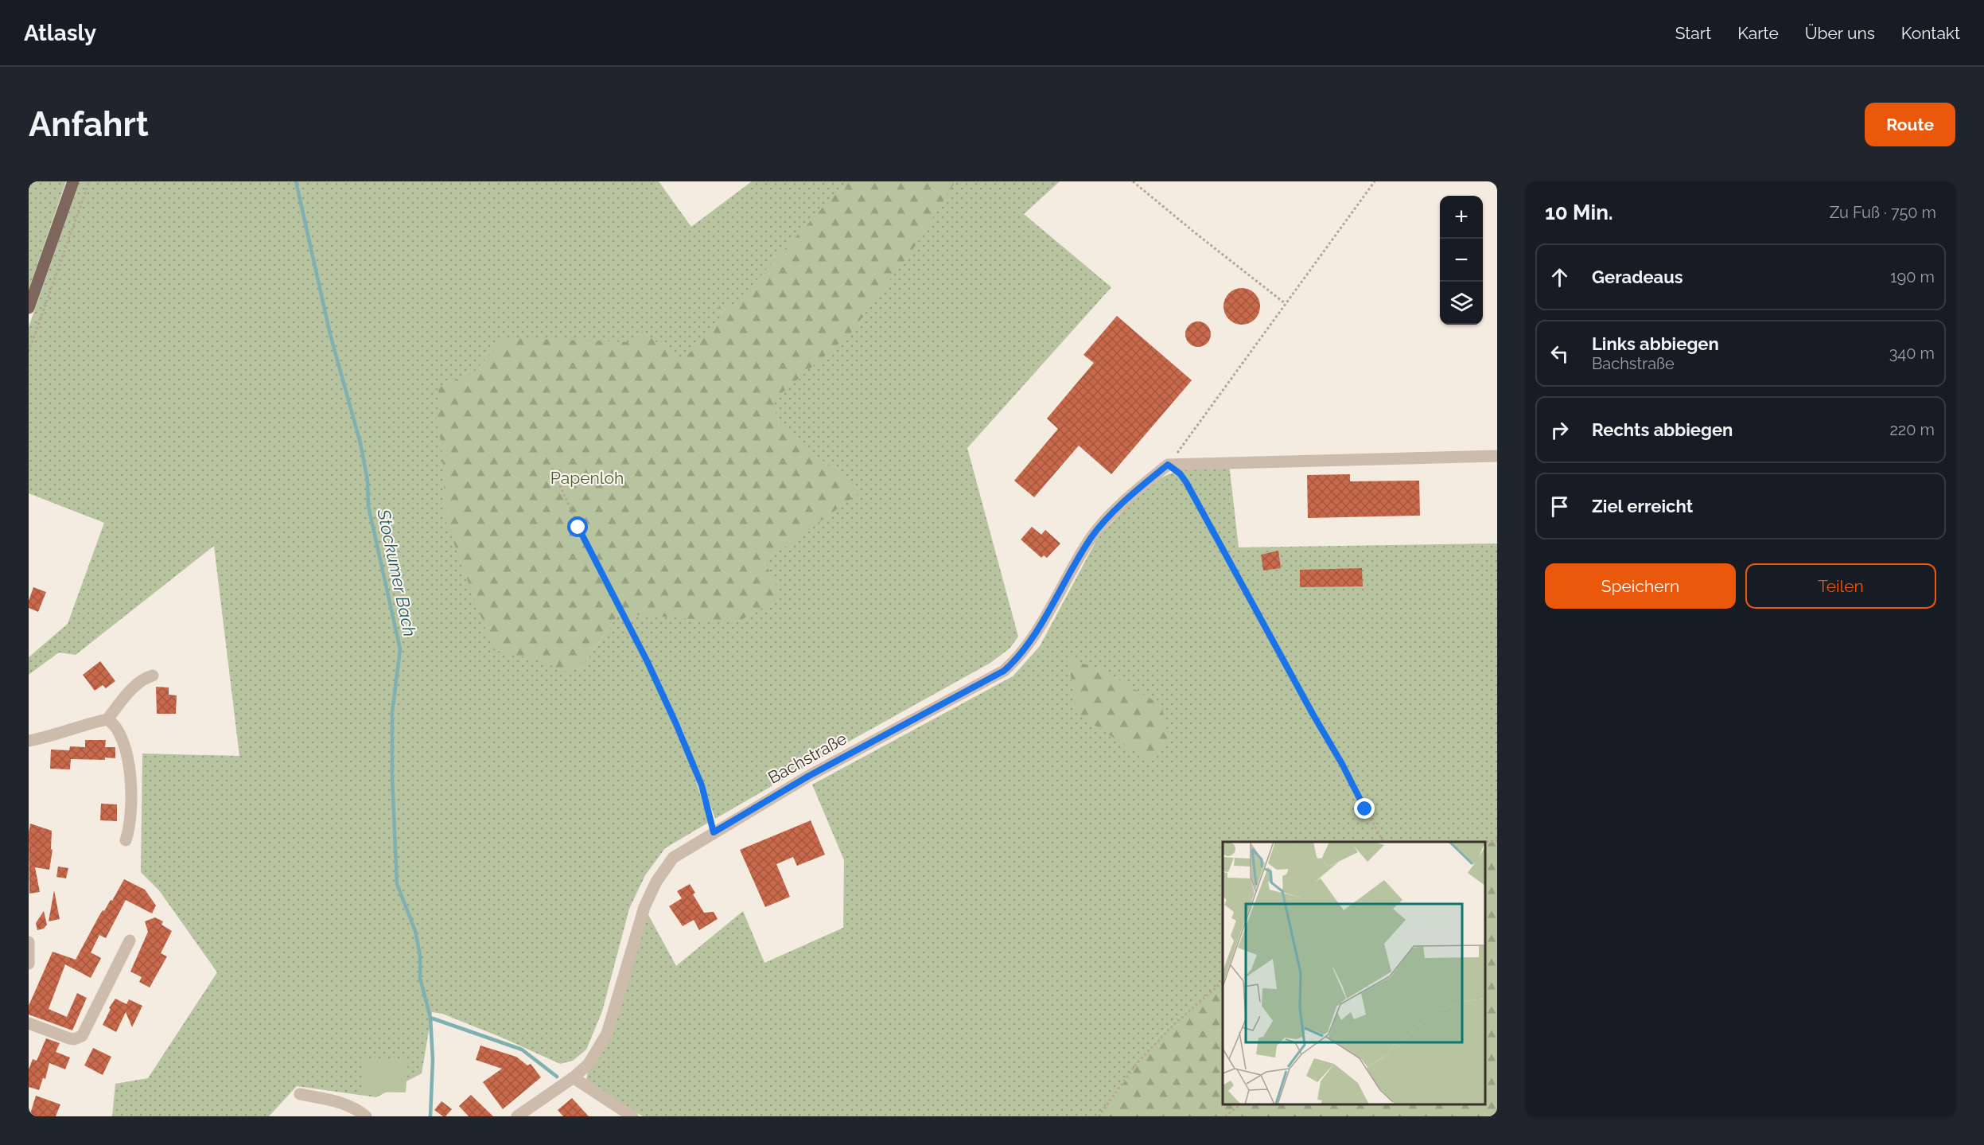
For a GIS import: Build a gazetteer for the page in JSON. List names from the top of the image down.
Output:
{
  "streets": {
    "street": ["Bachstraße"]
  },
  "water": ["Stockumer Bach"],
  "parks": ["Papenloh"],
  "page": {
    "header": "Atlasly",
    "nav": [
      "Start",
      "Karte",
      "Über uns",
      "Kontakt"
    ],
    "buttons": [
      "Route",
      ["Speichern", "Teilen"]
    ],
    "title": "Anfahrt",
    "heading": ["10 Min.", "Zu Fuß · 750 m"],
    "map_buttons": ["+", "−"],
    "list": [
      ["Geradeaus", "190 m"],
      ["Links abbiegen", "Bachstraße", "340 m"],
      ["Rechts abbiegen", "220 m"],
      "Ziel erreicht"
    ]
  }
}
